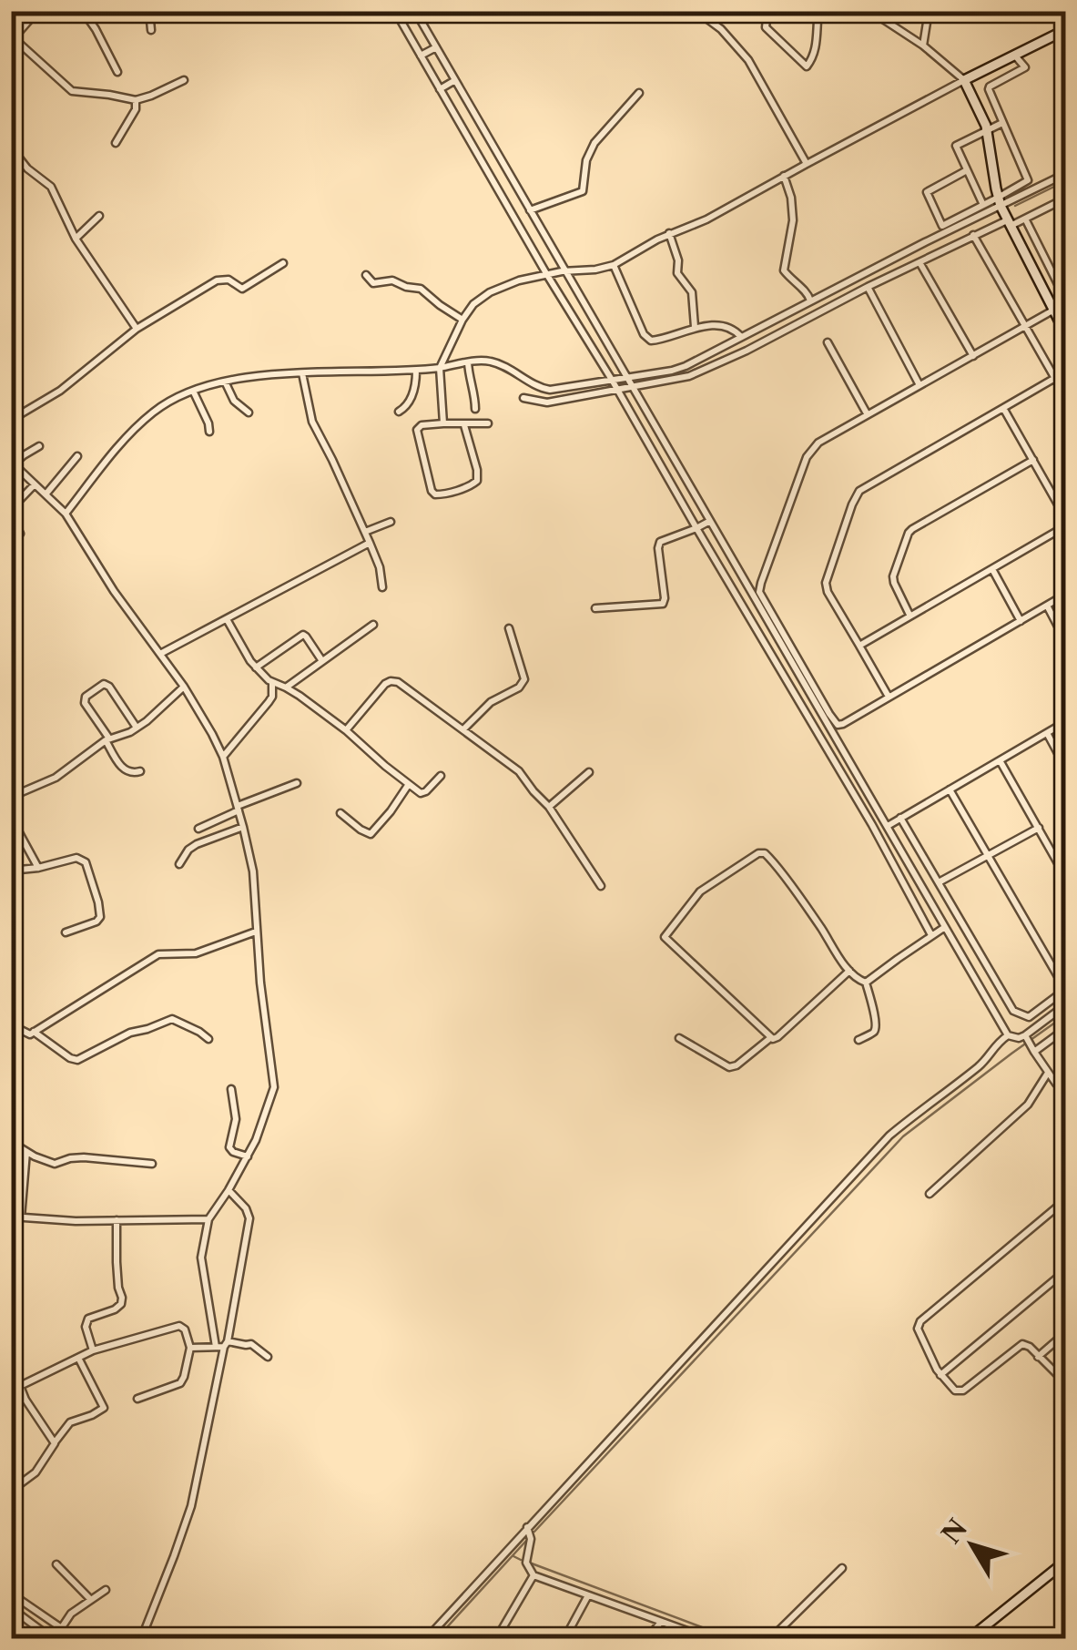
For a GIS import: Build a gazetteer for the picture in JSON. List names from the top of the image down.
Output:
{
  "north": "top left"
}
